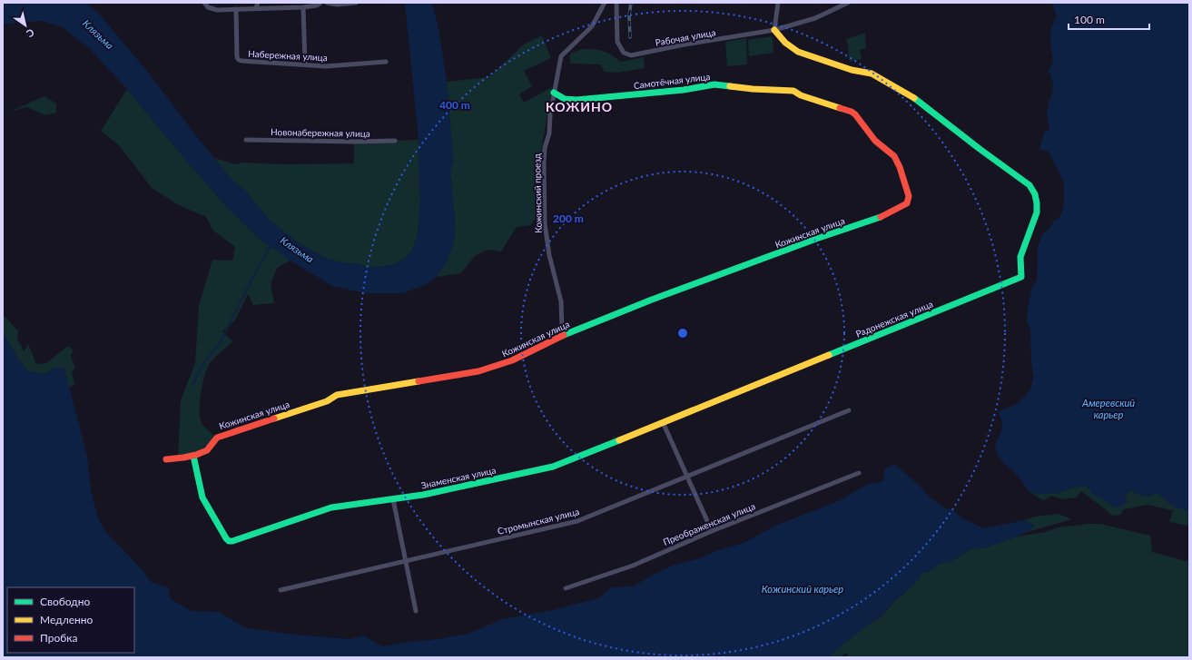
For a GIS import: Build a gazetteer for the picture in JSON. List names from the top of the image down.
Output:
{
  "streets": {
    "street": [
      "Рабочая улица",
      "Набережная улица",
      "Самотёчная улица",
      "Новонабережная улица",
      "Кожинский проезд",
      "Кожинская улица",
      "Радонежская улица",
      "Знаменская улица",
      "Стромынская улица",
      "Преображенская улица"
    ]
  },
  "crossings": [
    ["Рабочая улица", "Радонежская улица"],
    ["Самотёчная улица", "Кожинский проезд"],
    ["Самотёчная улица", "Кожинская улица"],
    ["Кожинский проезд", "Кожинская улица"],
    ["Кожинская улица", "Знаменская улица"],
    ["Радонежская улица", "Знаменская улица"]
  ],
  "districts": ["КОЖИНО"],
  "water": ["Клязьма", "Амеревский карьер", "Кожинский карьер"],
  "legend": ["Свободно", "Медленно", "Пробка"],
  "scale_bar": "100 m",
  "north": "bottom right",
  "rings": ["400 m", "200 m"]
}
